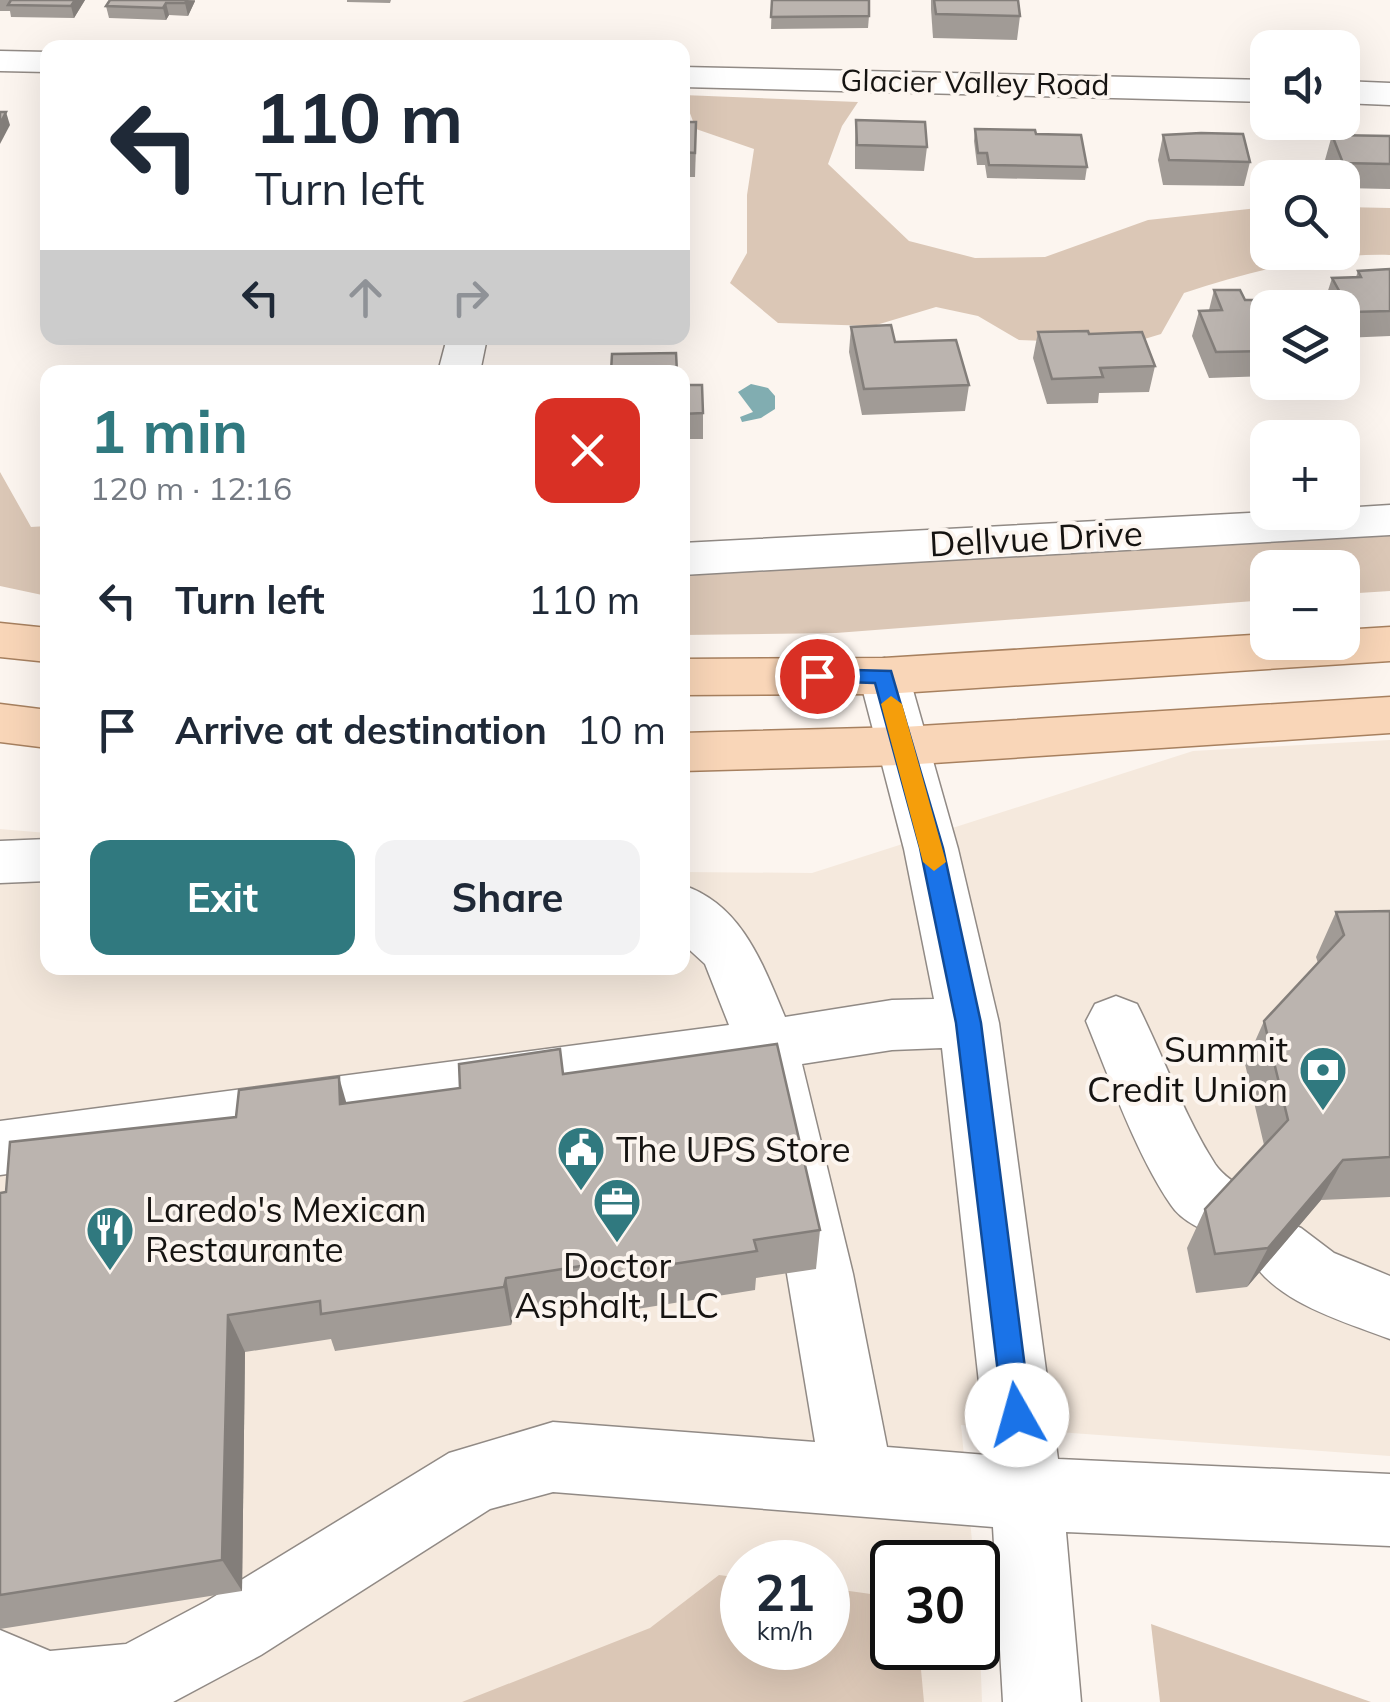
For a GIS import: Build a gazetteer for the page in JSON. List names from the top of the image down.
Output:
{
  "streets": {
    "street": ["Glacier Valley Road", "Dellvue Drive"]
  },
  "places": {
    "bank": ["Summit Credit Union"],
    "public building": ["The UPS Store"],
    "office": ["Doctor Asphalt, LLC"],
    "restaurant": ["Laredo's Mexican Restaurante"]
  },
  "page": {
    "map_buttons": ["+", "−"],
    "turn": ["110 m", "Turn left"],
    "heading": ["1 min", "120 m · 12:16"],
    "list": [
      {
        "name": "Turn left",
        "value": "110 m"
      },
      {
        "name": "Arrive at destination",
        "value": "10 m"
      }
    ],
    "buttons": ["Exit", "Share"],
    "speed": "21 km/h",
    "limit": "30"
  }
}
